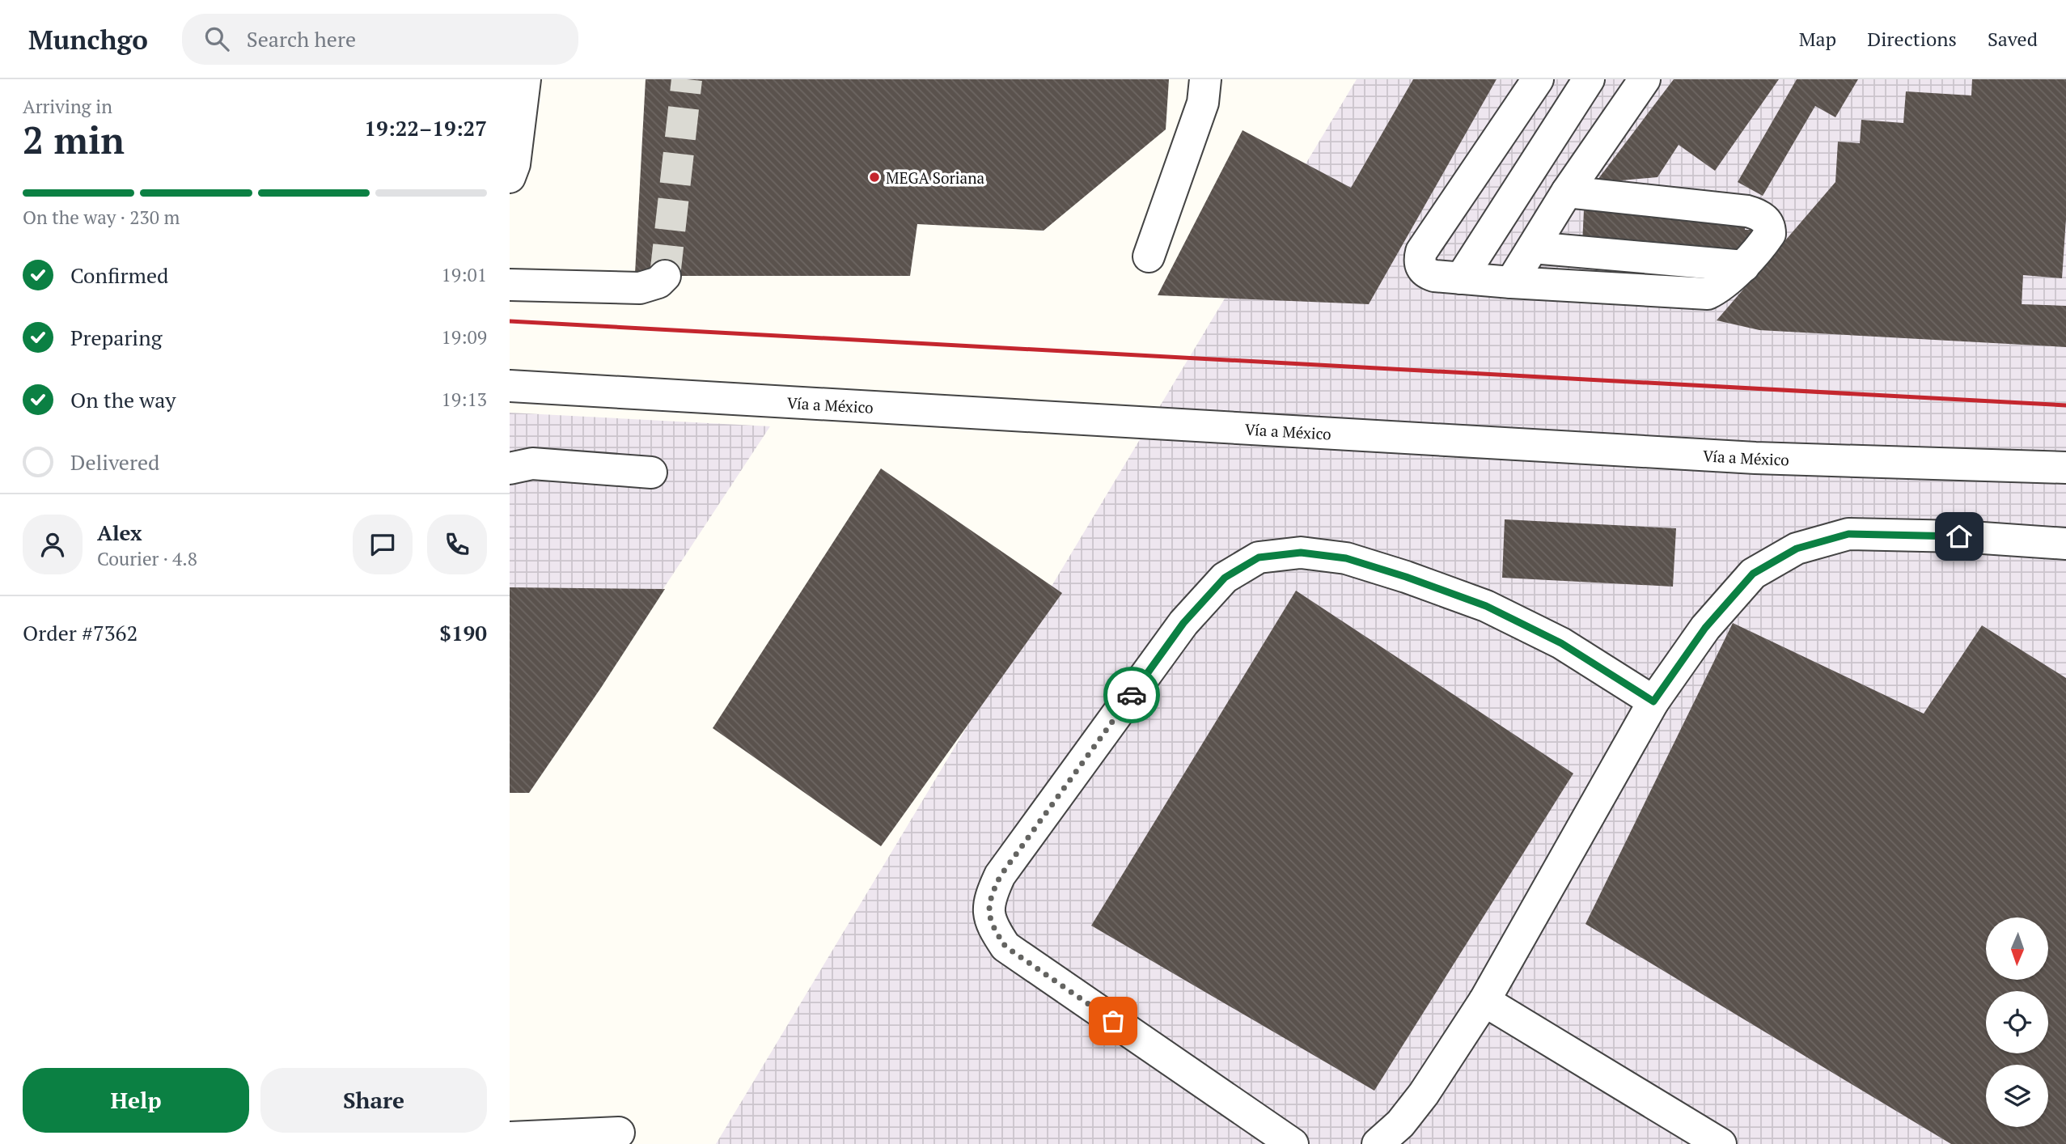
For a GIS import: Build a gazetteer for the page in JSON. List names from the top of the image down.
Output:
{
  "streets": {
    "street": ["Vía a México"]
  },
  "places": ["MEGA Soriana"],
  "north": "bottom",
  "page": {
    "header": "Munchgo",
    "search": "Search here",
    "nav": ["Map", "Directions", "Saved"],
    "heading": ["2 min", "Arriving in", "19:22–19:27"],
    "panel": [
      "Alex",
      "Courier · 4.8",
      "Order #7362",
      "$190"
    ],
    "bar": "On the way · 230 m",
    "list": [
      ["Confirmed", "19:01"],
      ["Preparing", "19:09"],
      ["On the way", "19:13"],
      "Delivered"
    ],
    "buttons": ["Help", "Share"]
  }
}
